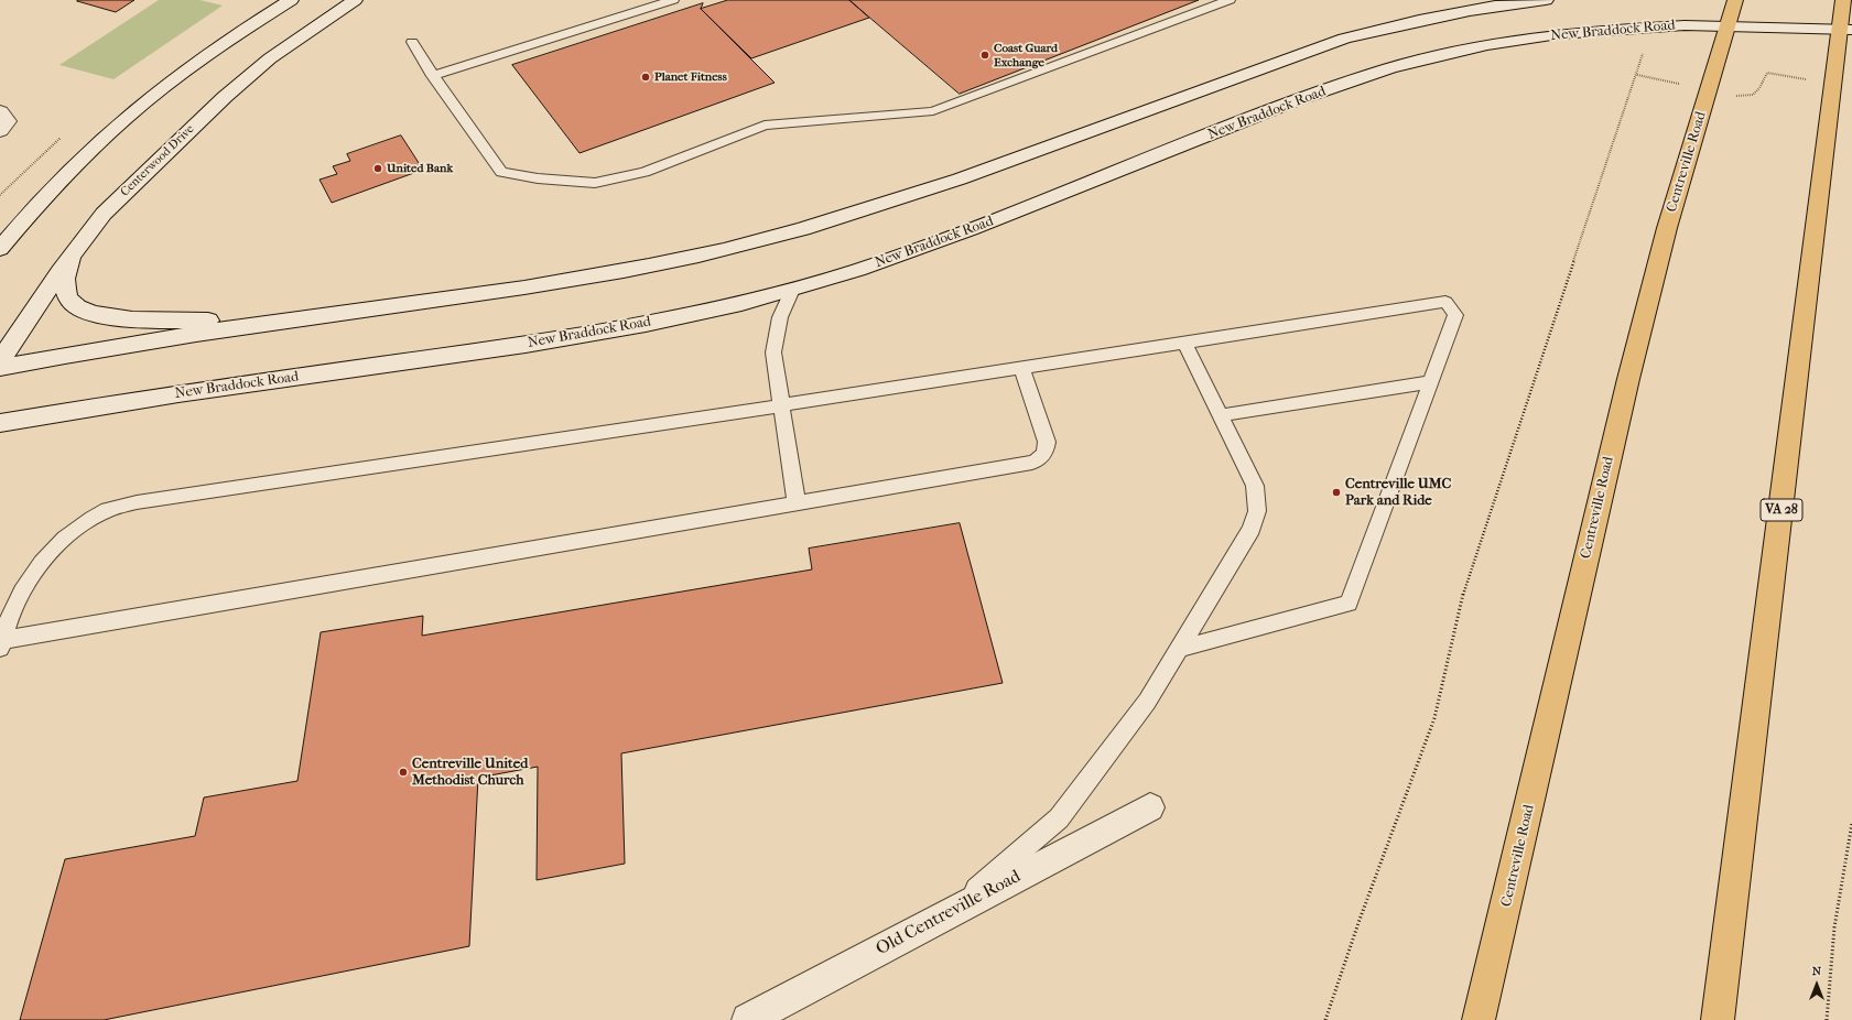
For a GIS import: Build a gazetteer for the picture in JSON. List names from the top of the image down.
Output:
{
  "streets": {
    "highway": ["Centreville Road", "VA 28"],
    "street": ["New Braddock Road", "Centerwood Drive", "Old Centreville Road"]
  },
  "crossings": [
    ["New Braddock Road", "Centreville Road"],
    ["New Braddock Road", "VA 28"]
  ],
  "places": [
    "Coast Guard Exchange",
    "Planet Fitness",
    "United Bank",
    "Centreville UMC Park and Ride",
    "Centreville United Methodist Church"
  ],
  "north": "top"
}
